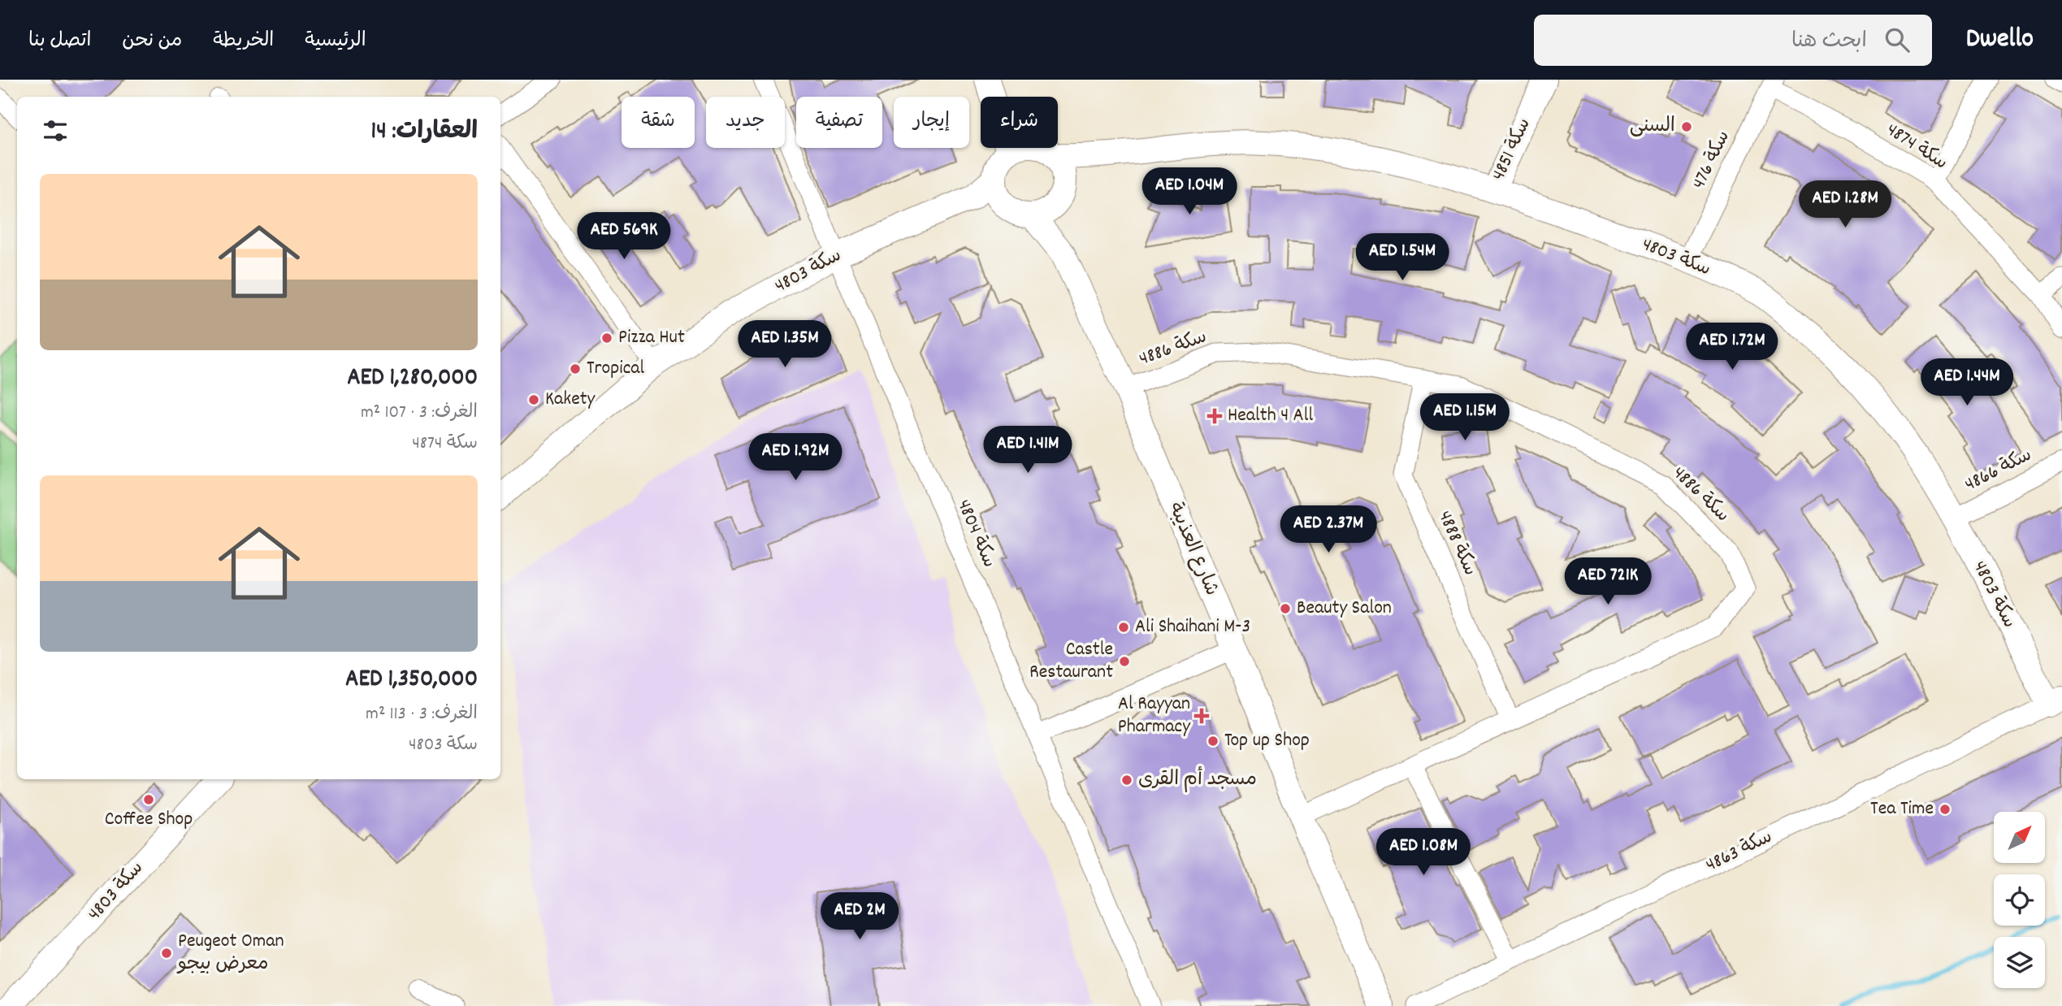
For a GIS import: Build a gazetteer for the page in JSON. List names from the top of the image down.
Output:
{
  "streets": {
    "street": [
      "سكة 4874",
      "سكة 4851",
      "سكة 476",
      "سكة 4803",
      "سكة 4886",
      "سكة 4866",
      "سكة 4804",
      "سكة 4888",
      "شارع العذيبة",
      "سكة 4863"
    ]
  },
  "crossings": [
    ["سكة 4874", "سكة 476"],
    ["سكة 4851", "سكة 4803"],
    ["سكة 476", "سكة 4803"],
    ["سكة 4803", "سكة 4866"],
    ["سكة 4803", "سكة 4804"],
    ["سكة 4803", "شارع العذيبة"],
    ["سكة 4803", "سكة 4863"],
    ["سكة 4886", "سكة 4888"],
    ["سكة 4886", "شارع العذيبة"]
  ],
  "places": {
    "other": [
      "السنى",
      "Pizza Hut",
      "Tropical",
      "Kakety",
      "Beauty Salon",
      "Ali Shaihani M-3",
      "Castle Restaurant",
      "Top up Shop",
      "مسجد أم القرى",
      "Coffee Shop",
      "Tea Time",
      "Peugeot Oman معرض بيجو"
    ],
    "health": ["Health 4 All", "Al Rayyan Pharmacy"]
  },
  "north": "top right",
  "page": {
    "header": "Dwello",
    "search": "ابحث هنا",
    "nav": [
      "الرئيسية",
      "الخريطة",
      "من نحن",
      "اتصل بنا"
    ],
    "chip": [
      "شراء",
      "إيجار",
      "تصفية",
      "جديد",
      "شقة"
    ],
    "heading": "العقارات: 14",
    "list": [
      {
        "name": "AED 1,280,000",
        "note": "الغرف: 3 · 107 m² · سكة 4874"
      },
      {
        "name": "AED 1,350,000",
        "note": "الغرف: 3 · 113 m² · سكة 4803"
      }
    ],
    "price": [
      "AED 1.04M",
      "AED 1.28M",
      "AED 569K",
      "AED 1.54M",
      "AED 1.35M",
      "AED 1.72M",
      "AED 1.44M",
      "AED 1.15M",
      "AED 1.41M",
      "AED 1.92M",
      "AED 2.37M",
      "AED 721K",
      "AED 1.08M",
      "AED 2M"
    ]
  }
}
